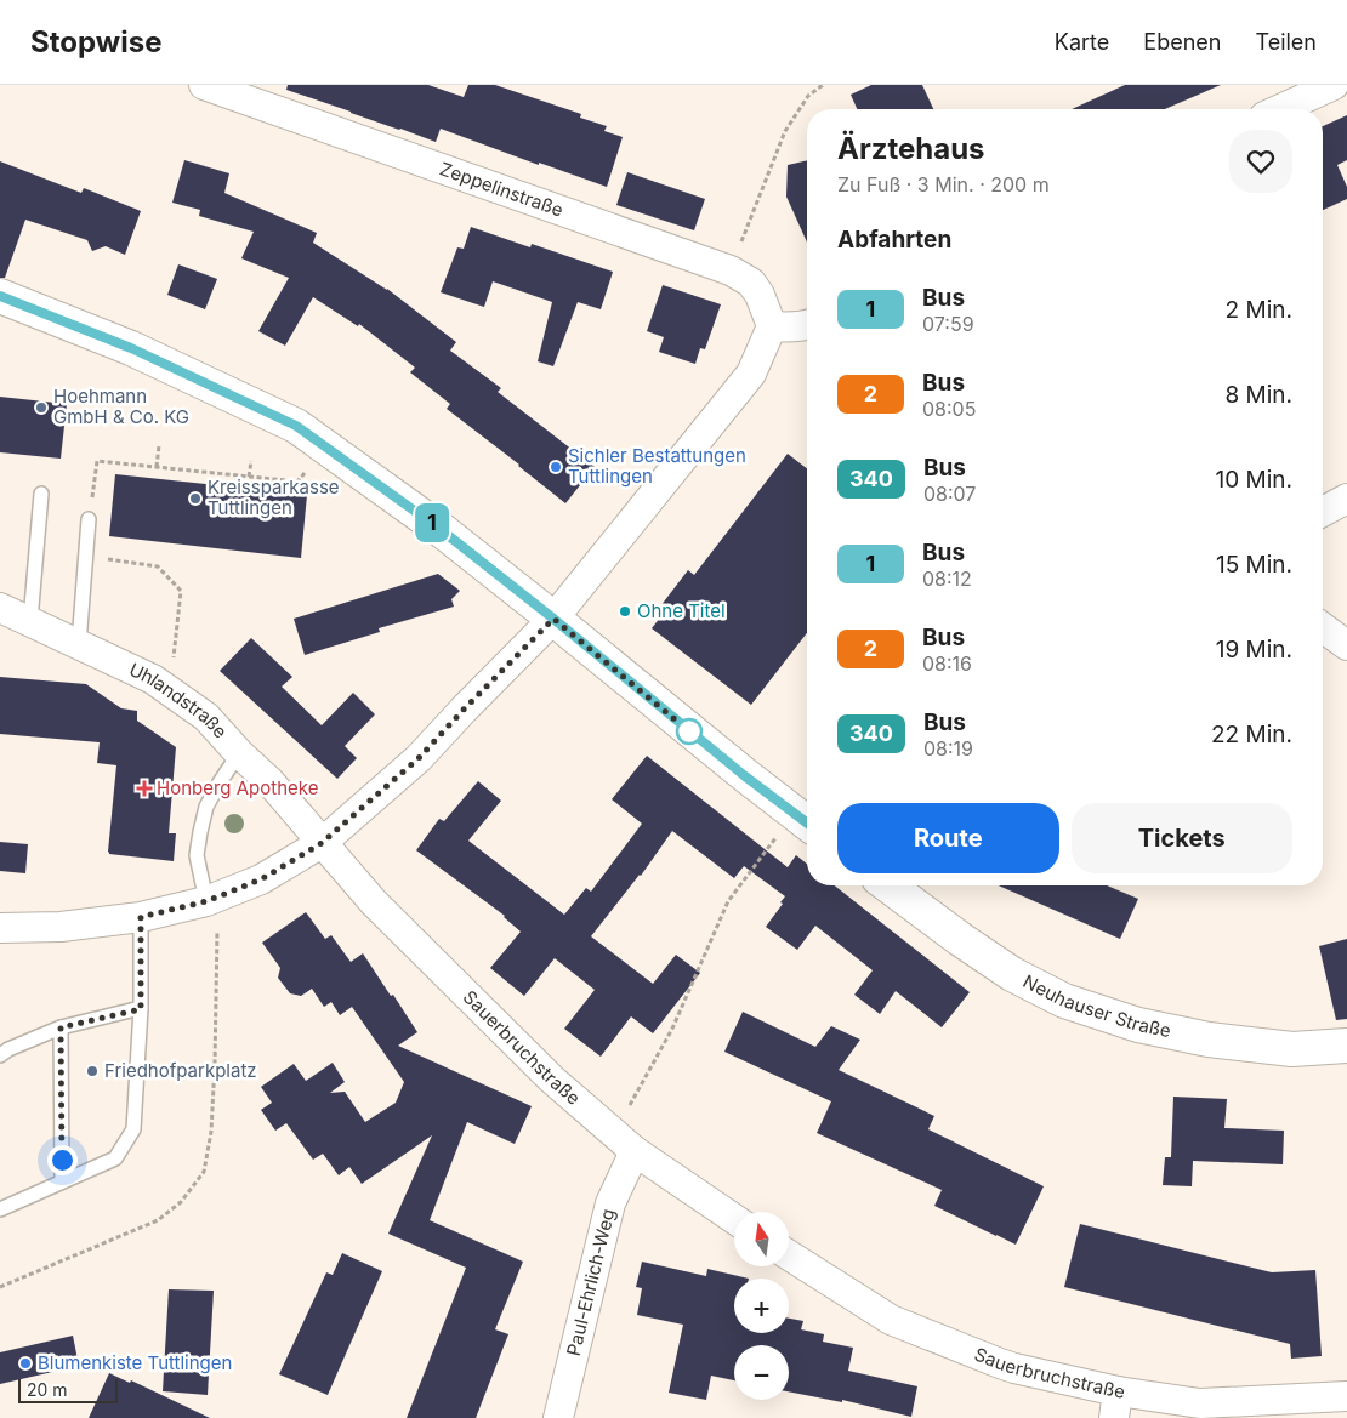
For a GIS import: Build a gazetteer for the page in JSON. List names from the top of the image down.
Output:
{
  "streets": {
    "street": [
      "Zeppelinstraße",
      "Uhlandstraße",
      "Neuhauser Straße",
      "Sauerbruchstraße",
      "Paul-Ehrlich-Weg"
    ]
  },
  "crossings": [
    ["Uhlandstraße", "Sauerbruchstraße"],
    ["Sauerbruchstraße", "Paul-Ehrlich-Weg"]
  ],
  "places": {
    "other": [
      "Hoehmann GmbH & Co. KG",
      "Sichler Bestattungen Tuttlingen",
      "Kreissparkasse Tuttlingen",
      "Ohne Titel",
      "Friedhofparkplatz",
      "Blumenkiste Tuttlingen"
    ],
    "health": ["Honberg Apotheke"]
  },
  "lines": ["bus line 1"],
  "scale_bar": "20 m",
  "north": "top",
  "page": {
    "header": "Stopwise",
    "nav": ["Karte", "Ebenen", "Teilen"],
    "on_map": "1",
    "heading": [
      ["Ärztehaus", "Zu Fuß · 3 Min. · 200 m"],
      "Abfahrten"
    ],
    "list": [
      {
        "mark": "1",
        "name": "Bus",
        "note": "07:59",
        "value": "2 Min."
      },
      {
        "mark": "2",
        "name": "Bus",
        "note": "08:05",
        "value": "8 Min."
      },
      {
        "mark": "340",
        "name": "Bus",
        "note": "08:07",
        "value": "10 Min."
      },
      {
        "mark": "1",
        "name": "Bus",
        "note": "08:12",
        "value": "15 Min."
      },
      {
        "mark": "2",
        "name": "Bus",
        "note": "08:16",
        "value": "19 Min."
      },
      {
        "mark": "340",
        "name": "Bus",
        "note": "08:19",
        "value": "22 Min."
      }
    ],
    "buttons": ["Route", "Tickets"],
    "map_buttons": ["+", "−"],
    "scale": "20 m"
  }
}
